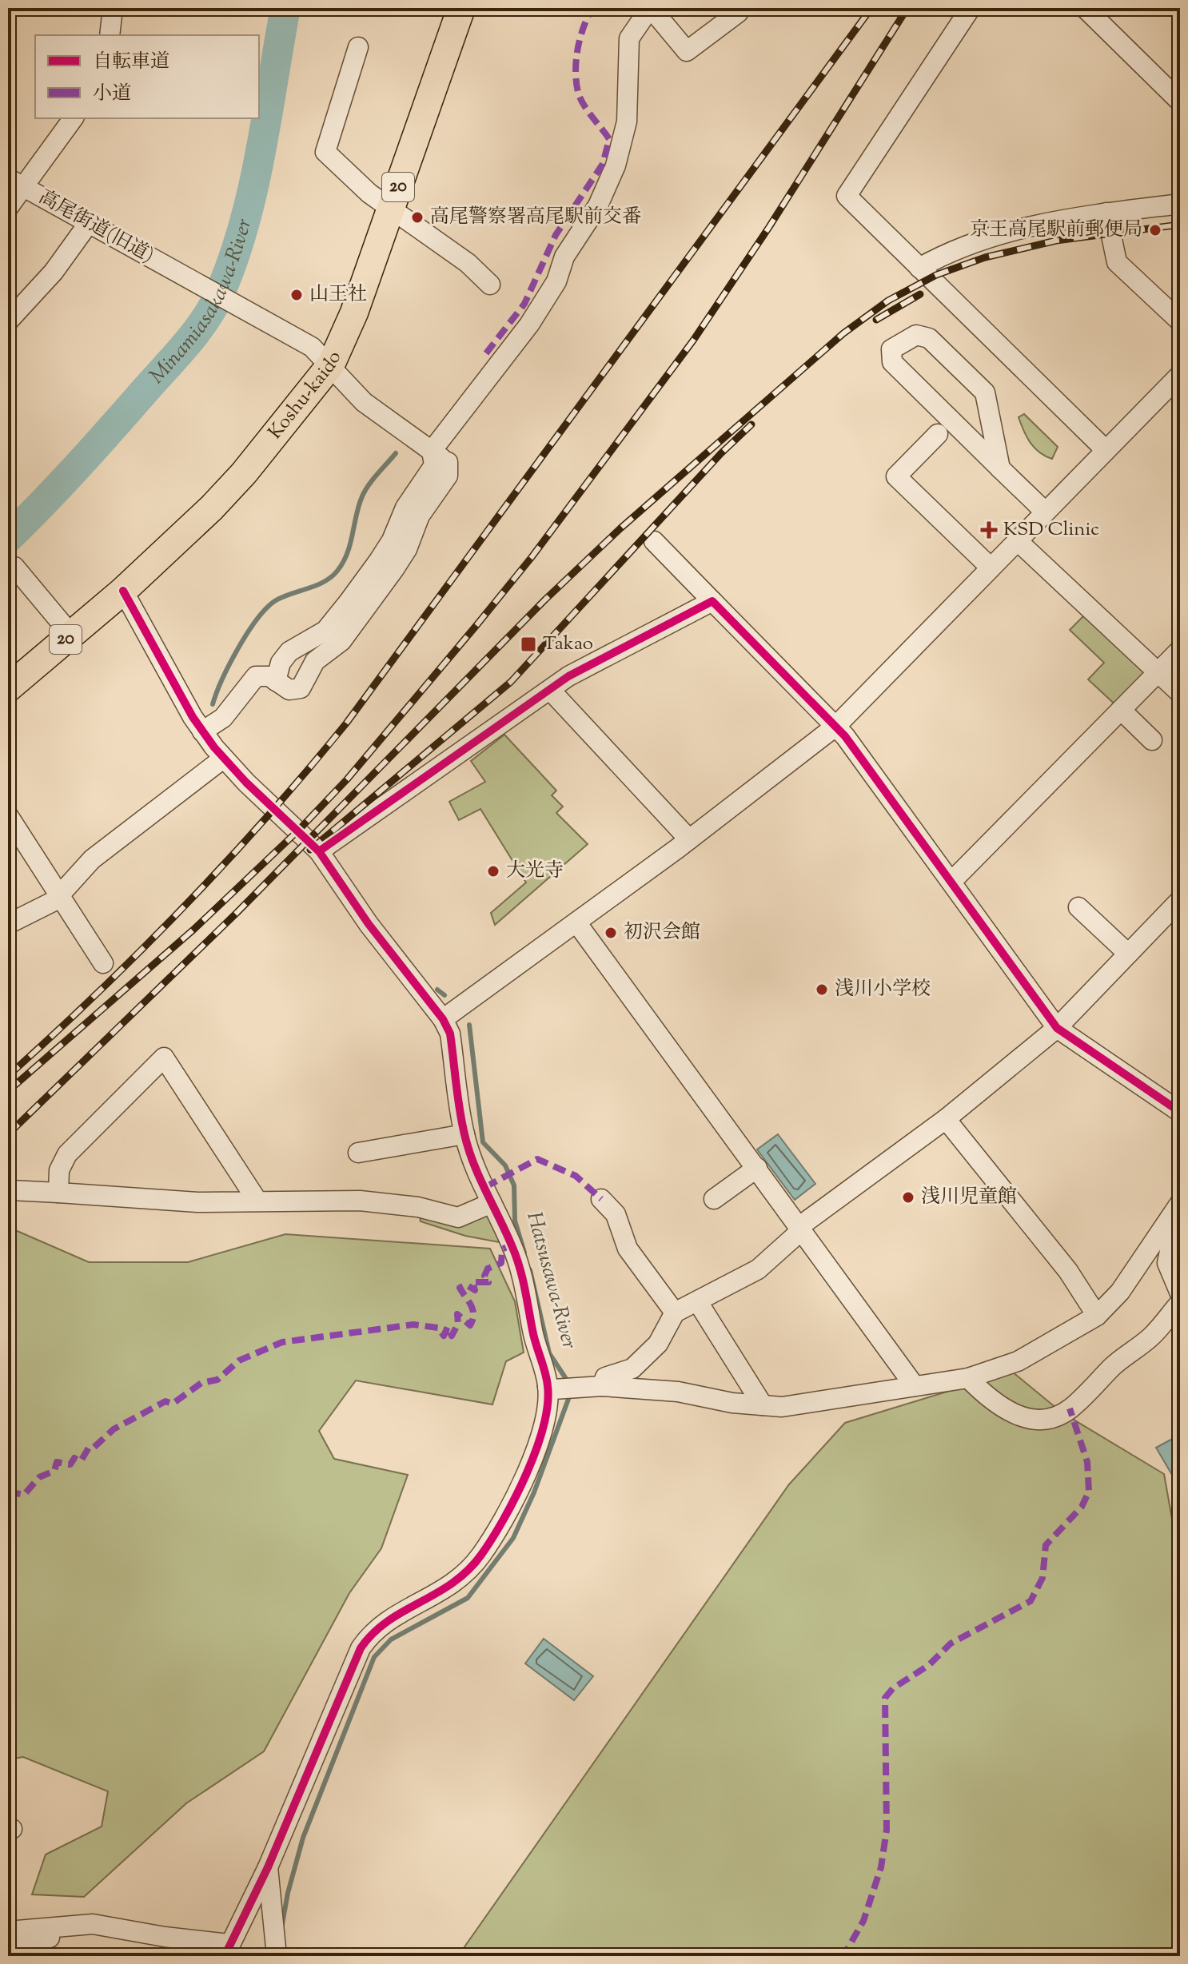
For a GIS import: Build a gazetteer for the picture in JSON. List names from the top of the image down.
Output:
{
  "streets": {
    "highway": ["20", "Koshu-kaido"],
    "street": ["高尾街道(旧道)"]
  },
  "crossings": [
    ["高尾街道(旧道)", "Koshu-kaido"]
  ],
  "water": ["Minamiasakawa-River", "Hatsusawa-River"],
  "places": {
    "other": [
      "高尾警察署高尾駅前交番",
      "京王高尾駅前郵便局",
      "山王社",
      "大光寺",
      "初沢会館",
      "浅川小学校",
      "浅川児童館"
    ],
    "health": ["KSD Clinic"],
    "transit": ["Takao"]
  },
  "legend": ["自転車道", "小道"]
}
